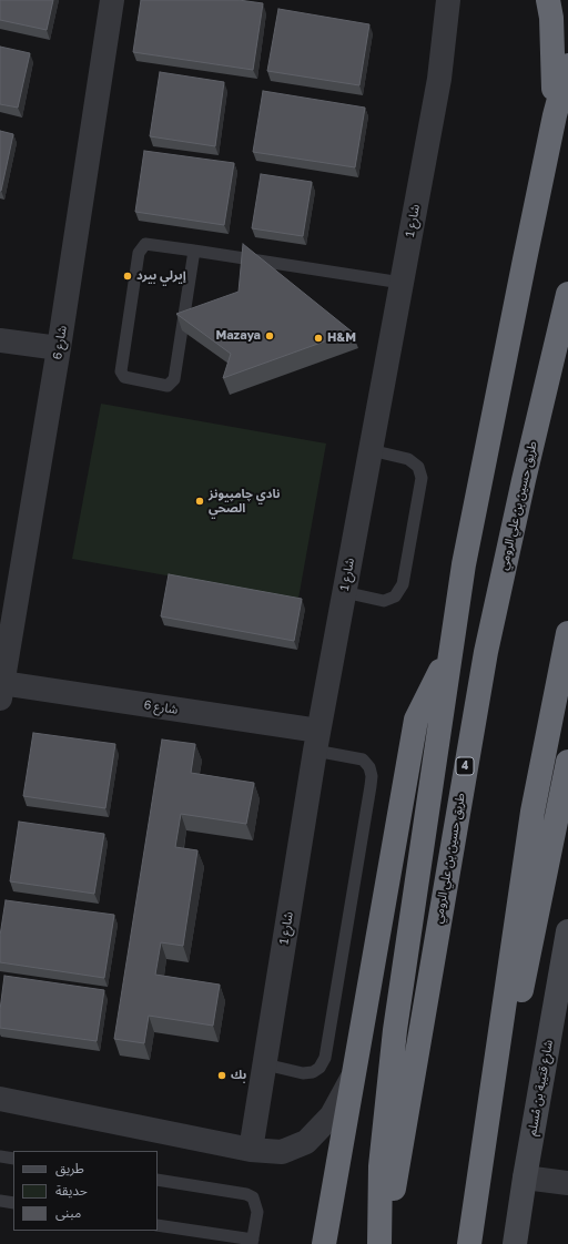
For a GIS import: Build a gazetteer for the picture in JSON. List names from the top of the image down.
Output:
{
  "streets": {
    "highway": ["طريق حسين بن علي الرومي", "4"],
    "street": ["شارع 1", "شارع 6", "شارع قتيبة بن مُسلم"]
  },
  "crossings": [
    ["شارع 1", "شارع 6"]
  ],
  "places": [
    "إيرلي بيرد",
    "Mazaya",
    "H&M",
    "نادي چامپيونز الصحي",
    "بك"
  ],
  "legend": ["طريق", "حديقة", "مبنى"]
}
